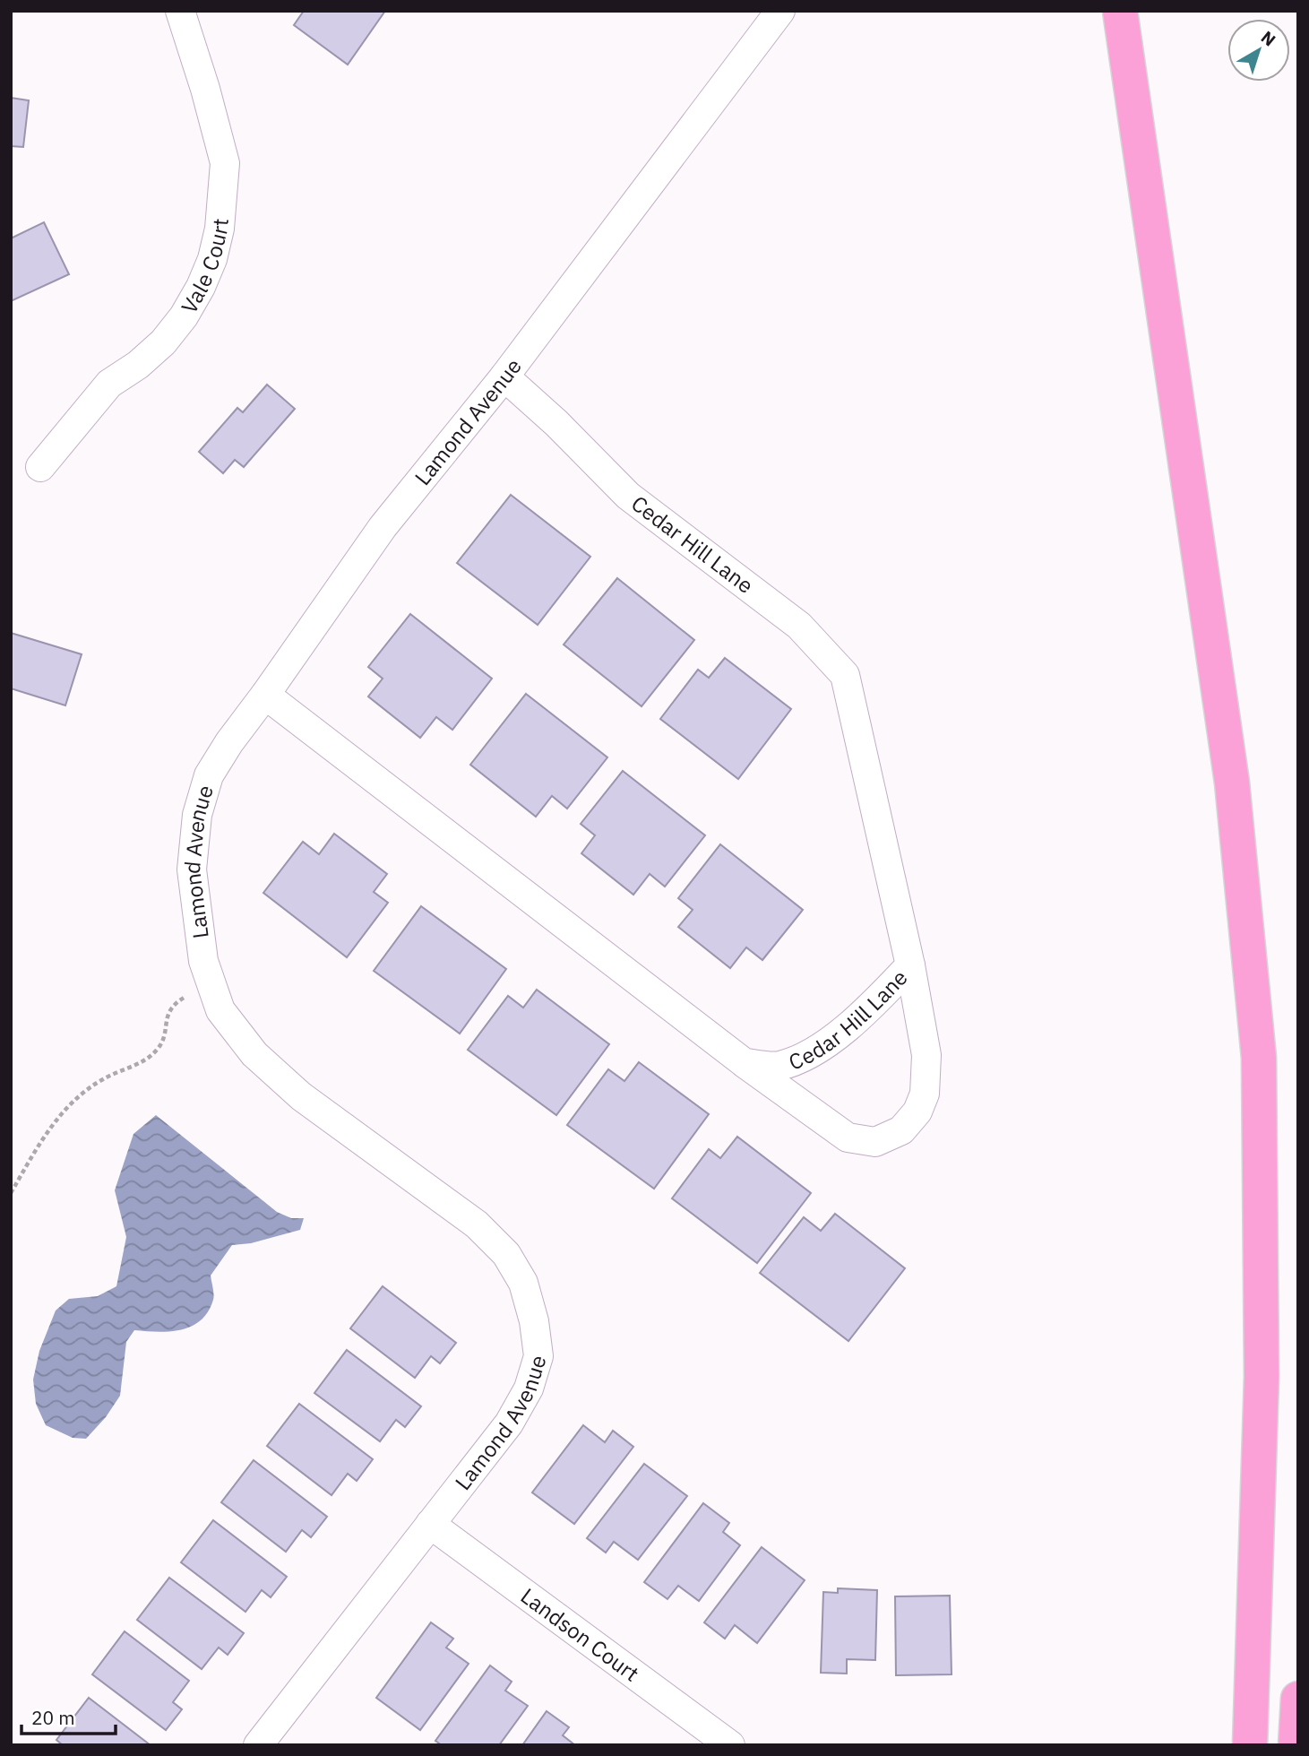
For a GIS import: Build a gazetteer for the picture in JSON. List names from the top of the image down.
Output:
{
  "streets": {
    "street": [
      "Vale Court",
      "Lamond Avenue",
      "Cedar Hill Lane",
      "Landson Court"
    ]
  },
  "crossings": [
    ["Lamond Avenue", "Cedar Hill Lane"],
    ["Lamond Avenue", "Landson Court"]
  ],
  "scale_bar": "20 m",
  "north": "top right"
}
